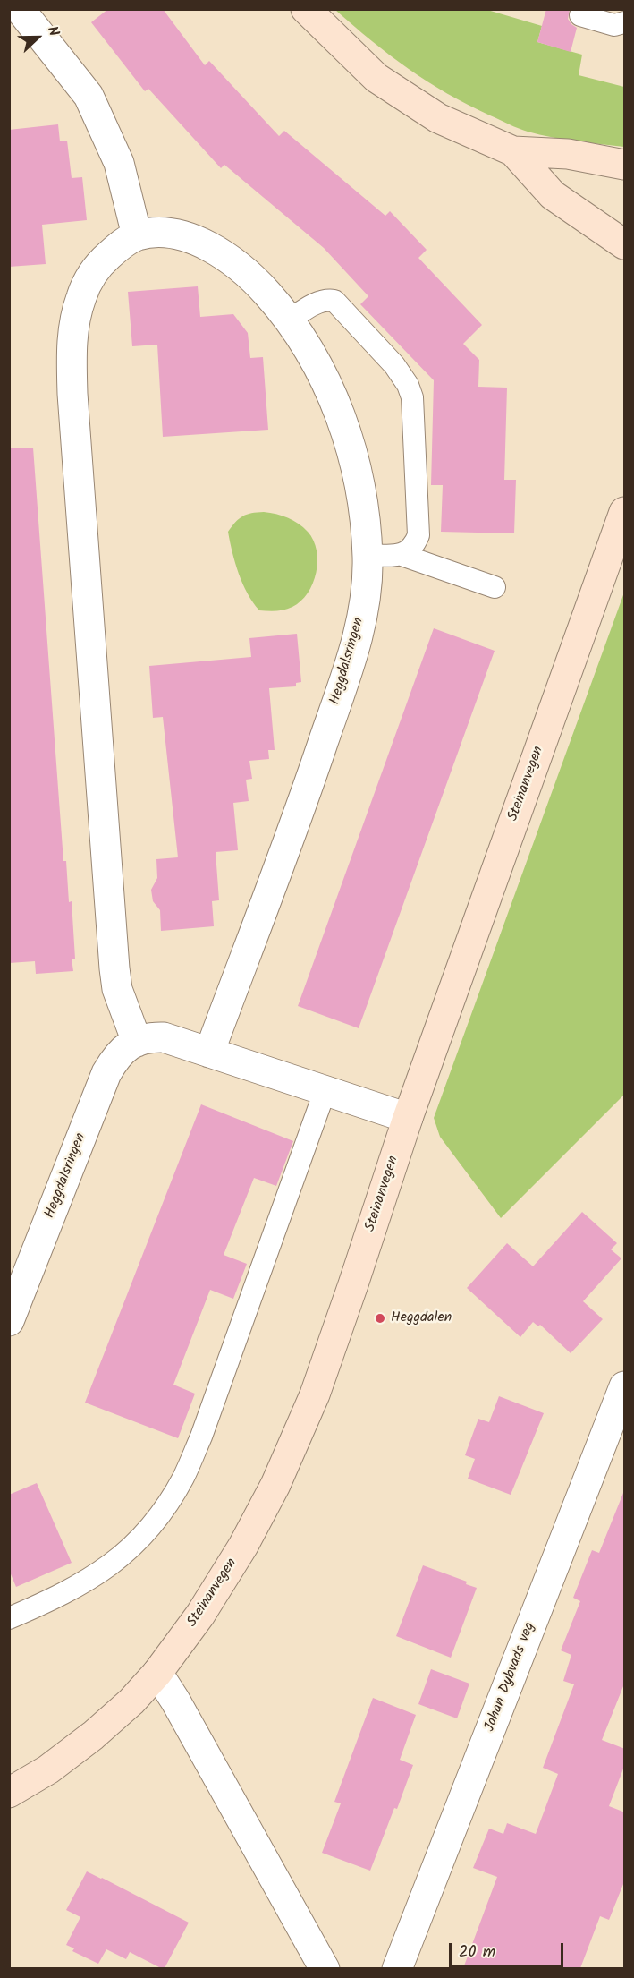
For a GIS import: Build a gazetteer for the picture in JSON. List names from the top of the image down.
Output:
{
  "streets": {
    "main road": ["Steinanvegen"],
    "street": ["Heggdalsringen", "Johan Dybvads veg"]
  },
  "crossings": [
    ["Heggdalsringen", "Steinanvegen"]
  ],
  "places": ["Heggdalen"],
  "scale_bar": "20 m",
  "north": "right"
}
